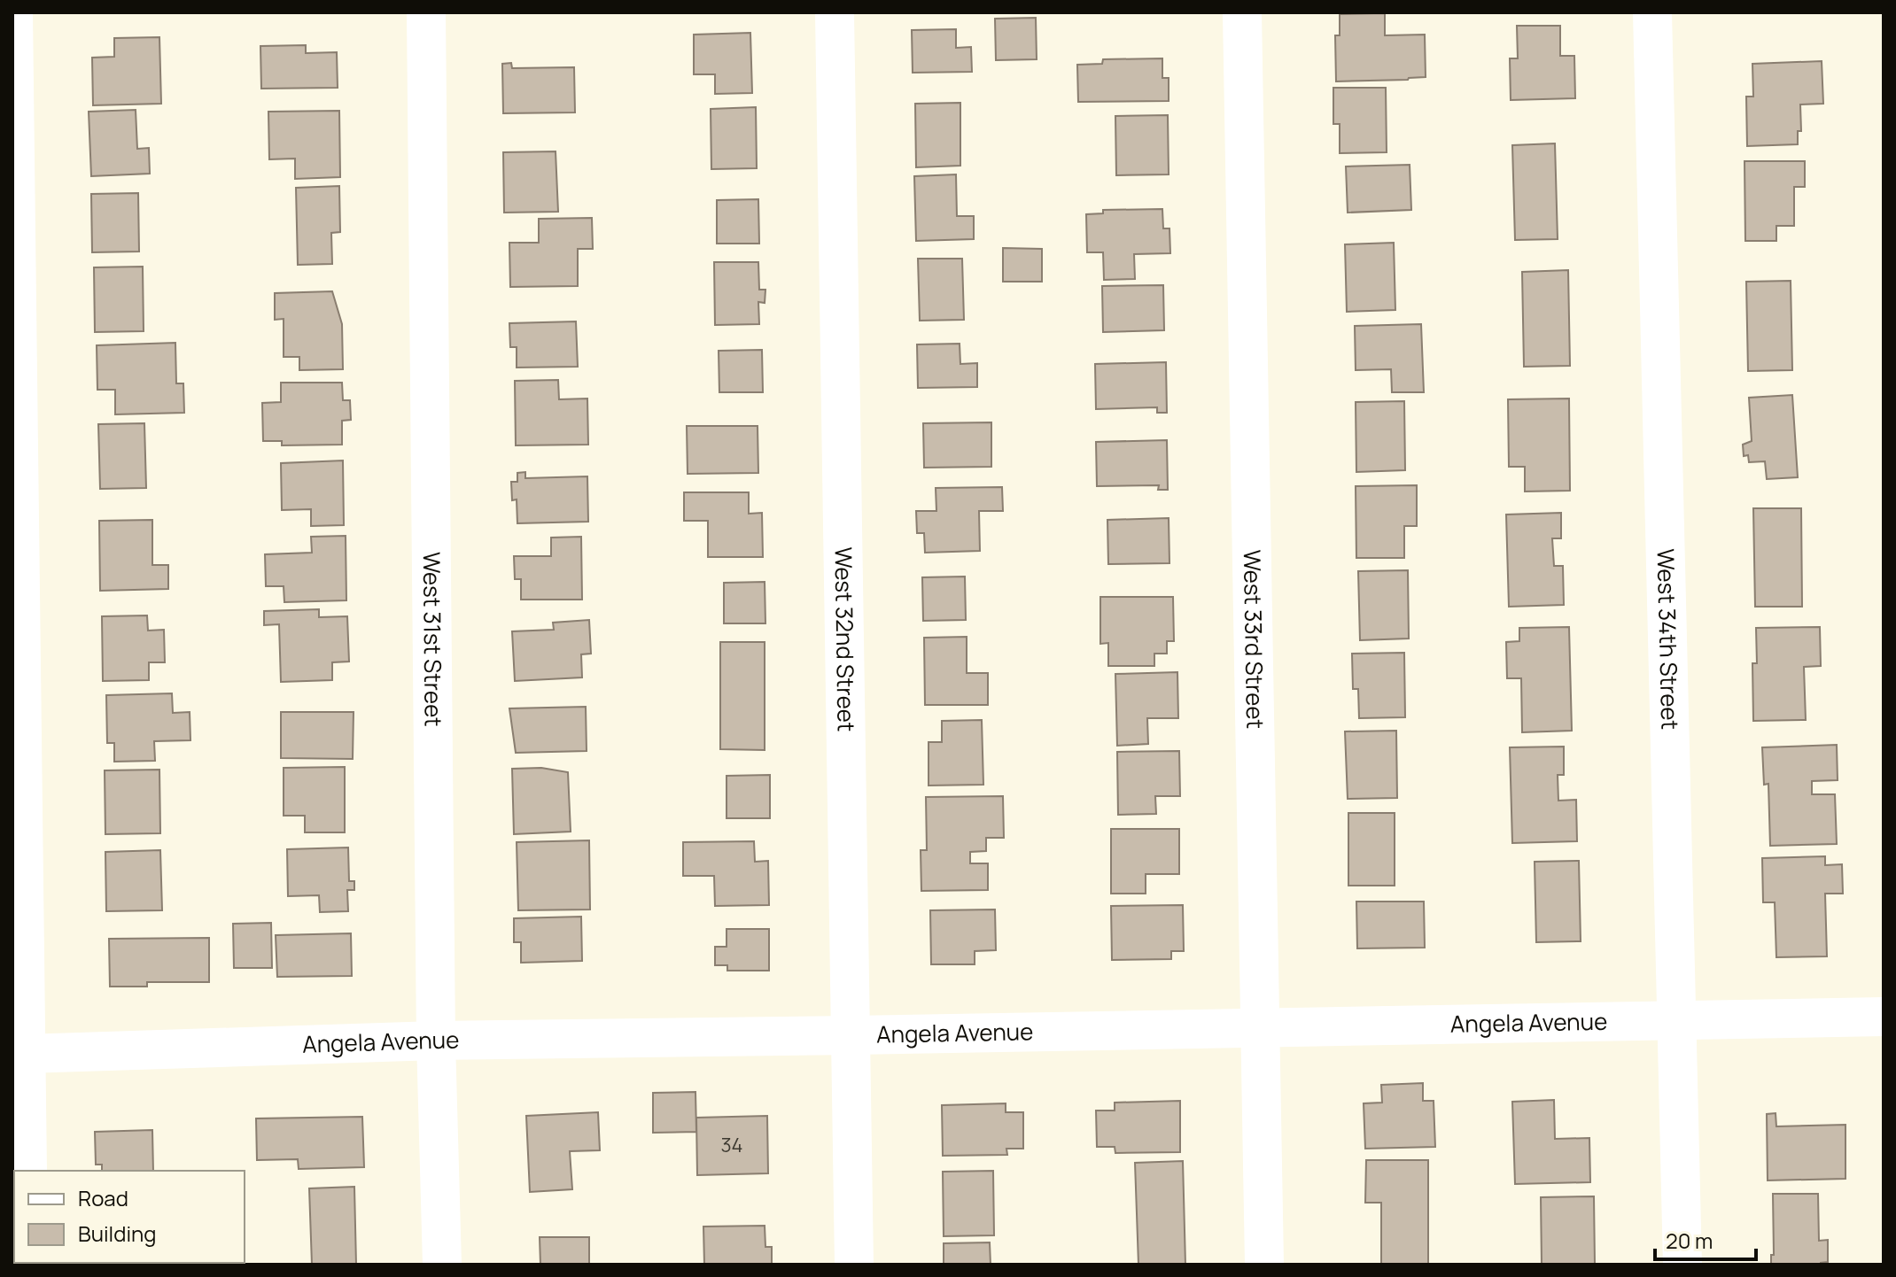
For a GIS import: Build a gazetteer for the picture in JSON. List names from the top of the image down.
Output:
{
  "streets": {
    "street": [
      "West 31st Street",
      "West 32nd Street",
      "West 33rd Street",
      "West 34th Street",
      "Angela Avenue"
    ]
  },
  "crossings": [
    ["West 31st Street", "Angela Avenue"],
    ["West 32nd Street", "Angela Avenue"],
    ["West 33rd Street", "Angela Avenue"],
    ["West 34th Street", "Angela Avenue"]
  ],
  "house_numbers": ["34"],
  "legend": ["Road", "Building"],
  "scale_bar": "20 m"
}
